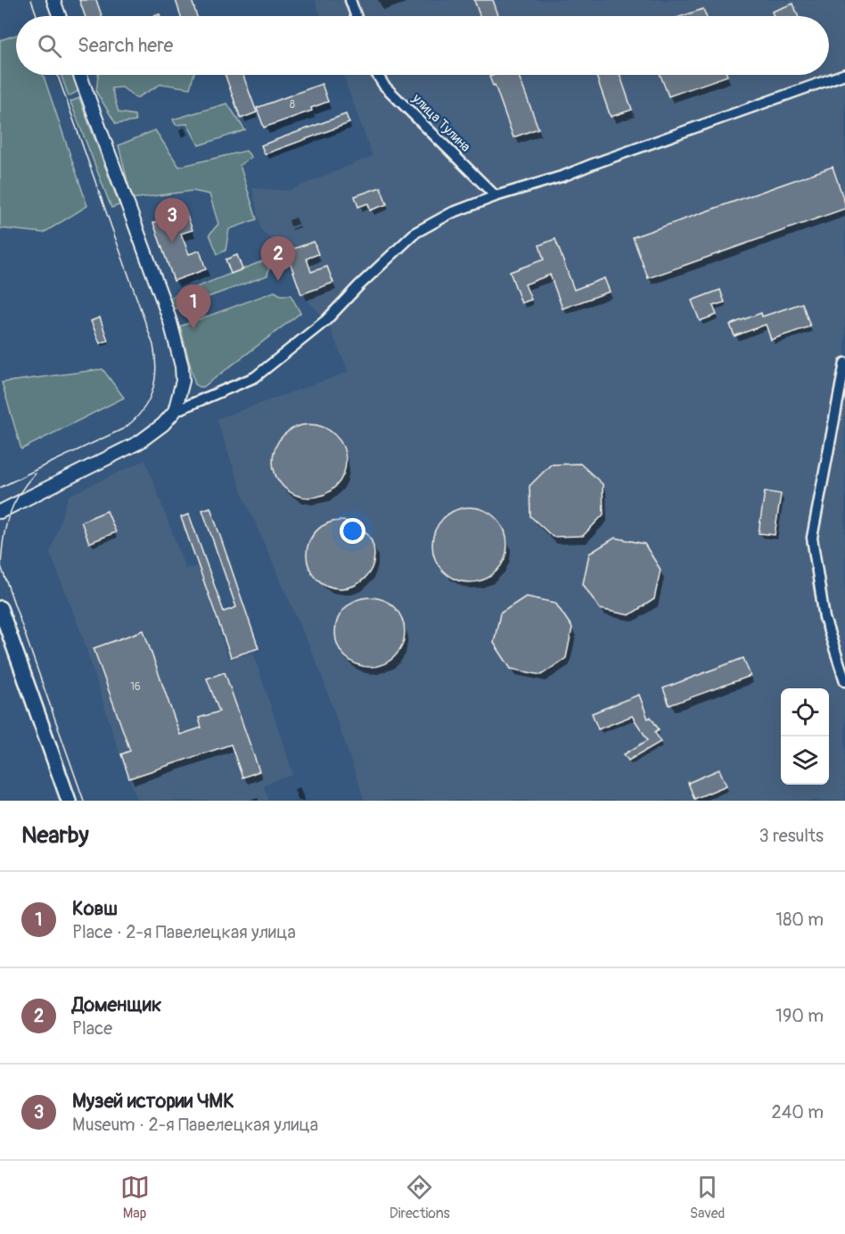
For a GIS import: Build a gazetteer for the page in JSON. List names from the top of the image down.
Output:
{
  "streets": {
    "street": ["улица Тулина"]
  },
  "house_numbers": ["8", "16"],
  "page": {
    "search": "Search here",
    "pins": ["3", "2", "1"],
    "heading": ["Nearby", "3 results"],
    "list": [
      {
        "mark": "1",
        "name": "Ковш",
        "note": "Place · 2-я Павелецкая улица",
        "value": "180 m"
      },
      {
        "mark": "2",
        "name": "Доменщик",
        "note": "Place",
        "value": "190 m"
      },
      {
        "mark": "3",
        "name": "Музей истории ЧМК",
        "note": "Museum · 2-я Павелецкая улица",
        "value": "240 m"
      }
    ],
    "nav": ["Map", "Directions", "Saved"]
  }
}
